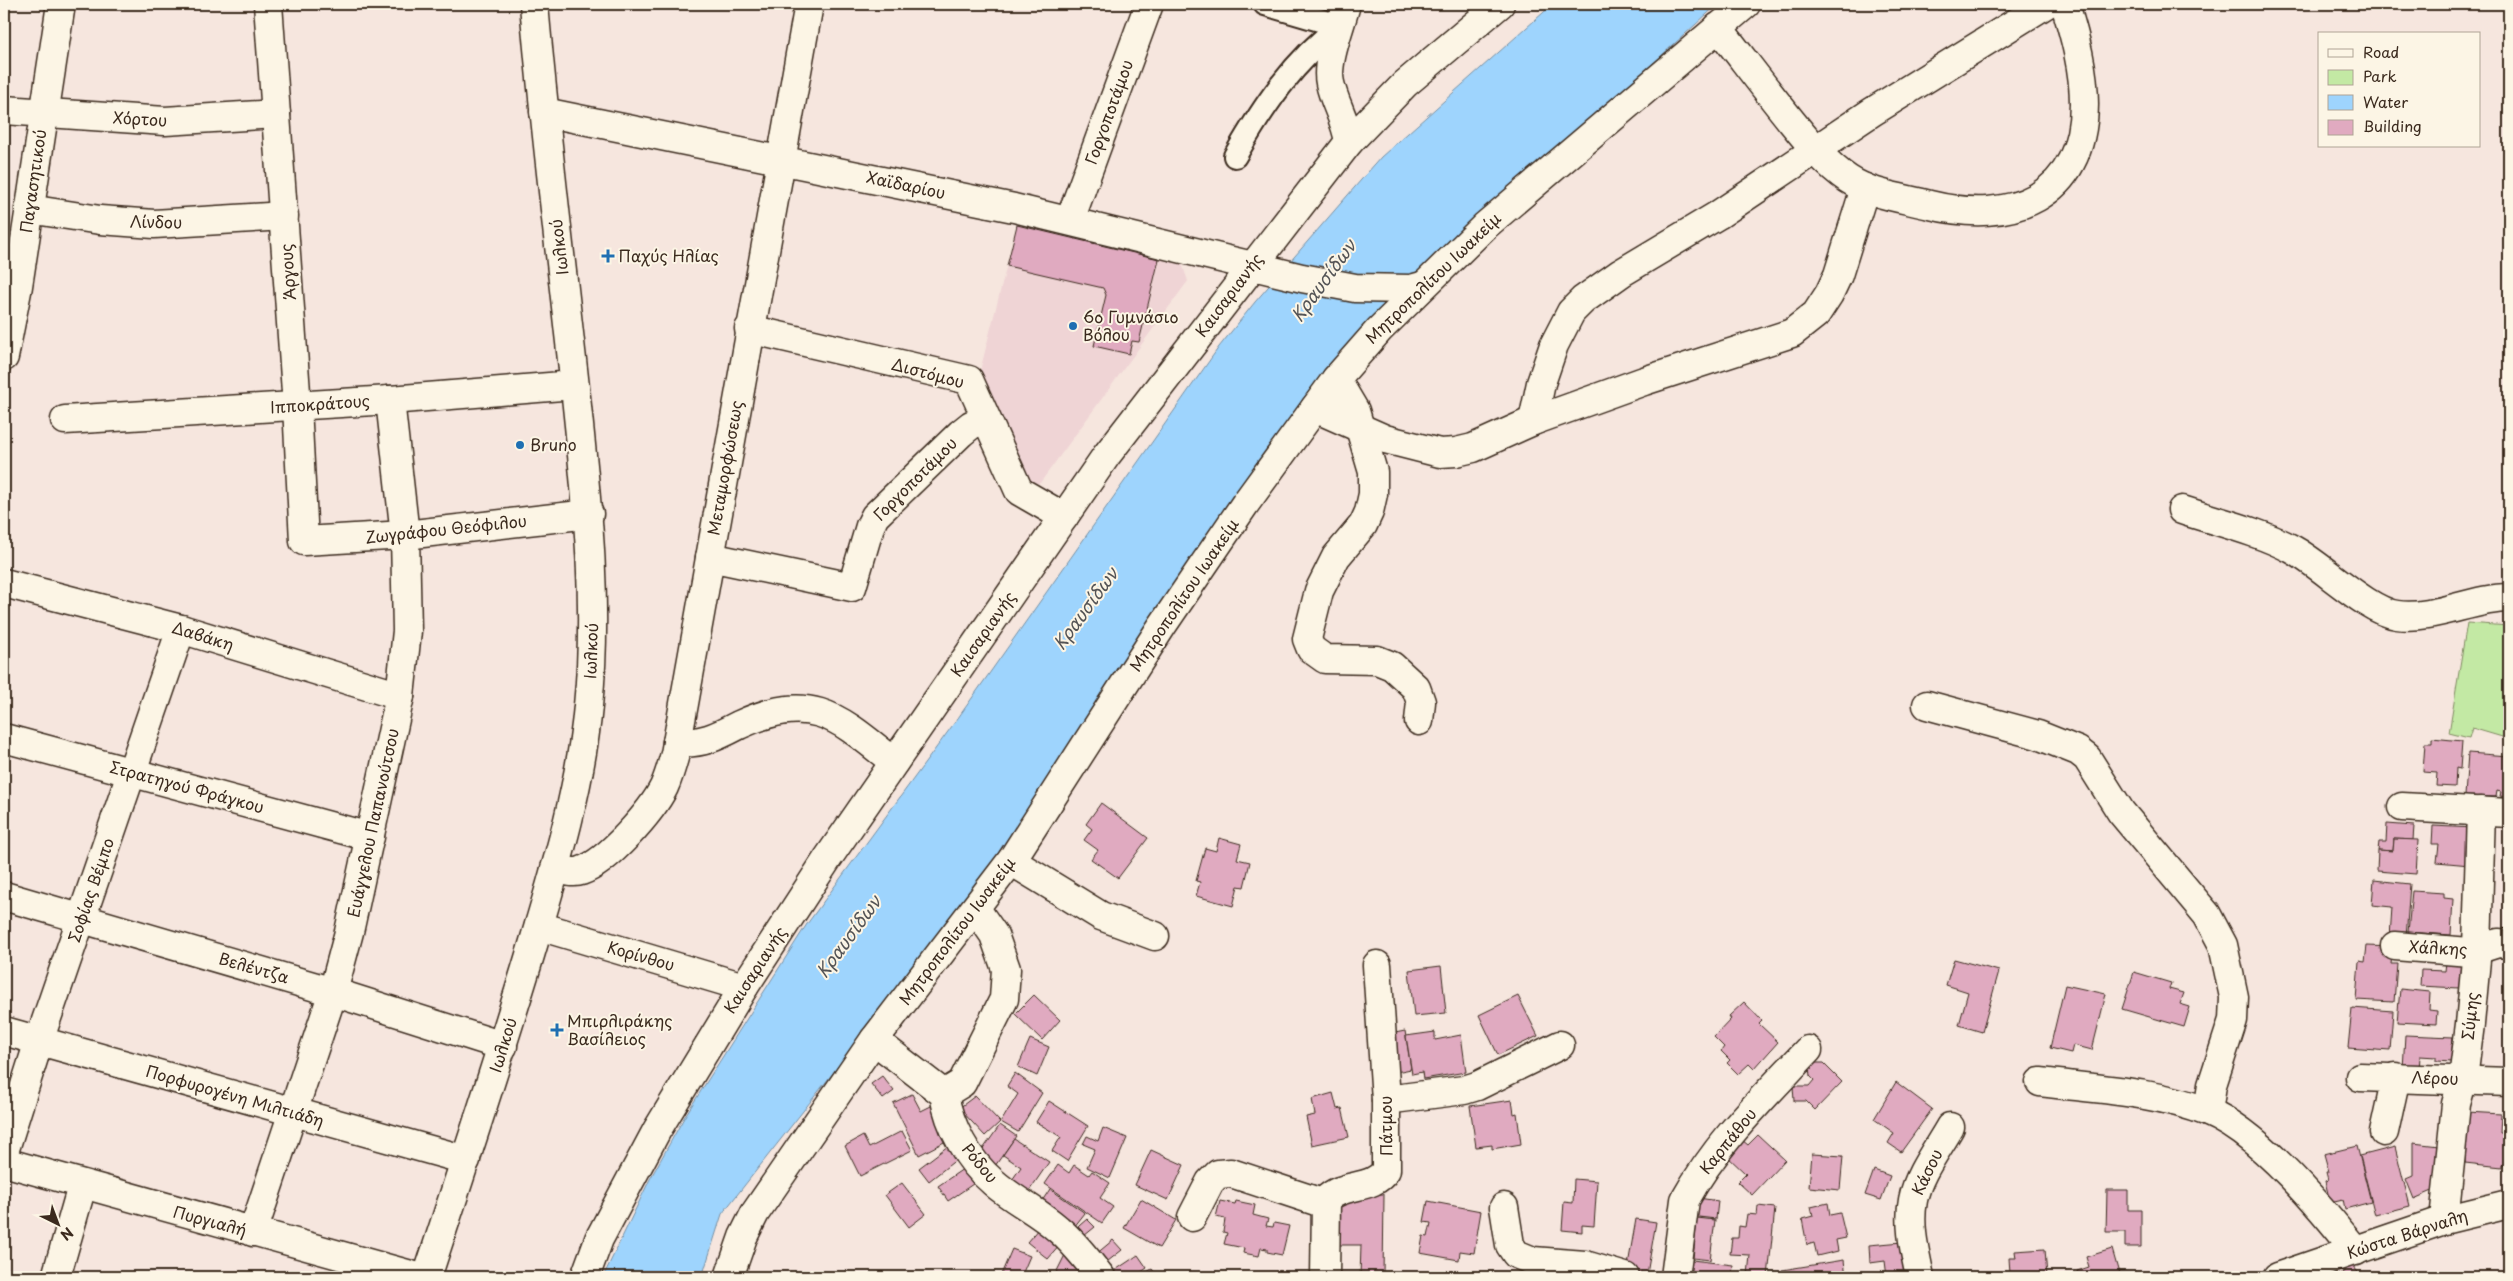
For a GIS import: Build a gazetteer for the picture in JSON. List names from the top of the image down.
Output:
{
  "streets": {
    "street": [
      "Γοργοποτάμου",
      "Χόρτου",
      "Παγασητικού",
      "Χαϊδαρίου",
      "Λίνδου",
      "Ιωλκού",
      "Άργους",
      "Μητροπολίτου Ιωακείμ",
      "Καισαριανής",
      "Διστόμου",
      "Ιπποκράτους",
      "Μεταμορφώσεως",
      "Ζωγράφου Θεόφιλου",
      "Δαβάκη",
      "Στρατηγού Φράγκου",
      "Ευάγγελου Παπανούτσου",
      "Σοφίας Βέμπο",
      "Χάλκης",
      "Κορίνθου",
      "Βελέντζα",
      "Σύμης",
      "Λέρου",
      "Πορφυρογένη Μιλτιάδη",
      "Πάτμου",
      "Καρπάθου",
      "Ρόδου",
      "Κάσου",
      "Πυργιαλή",
      "Κώστα Βάρναλη"
    ]
  },
  "crossings": [
    ["Γοργοποτάμου", "Χαϊδαρίου"],
    ["Γοργοποτάμου", "Διστόμου"],
    ["Γοργοποτάμου", "Μεταμορφώσεως"],
    ["Χόρτου", "Παγασητικού"],
    ["Χόρτου", "Άργους"],
    ["Παγασητικού", "Λίνδου"],
    ["Χαϊδαρίου", "Ιωλκού"],
    ["Χαϊδαρίου", "Μητροπολίτου Ιωακείμ"],
    ["Χαϊδαρίου", "Καισαριανής"],
    ["Χαϊδαρίου", "Μεταμορφώσεως"],
    ["Λίνδου", "Άργους"],
    ["Ιωλκού", "Ιπποκράτους"],
    ["Ιωλκού", "Μεταμορφώσεως"],
    ["Ιωλκού", "Ζωγράφου Θεόφιλου"],
    ["Ιωλκού", "Κορίνθου"],
    ["Ιωλκού", "Βελέντζα"],
    ["Ιωλκού", "Πορφυρογένη Μιλτιάδη"],
    ["Άργους", "Ιπποκράτους"],
    ["Άργους", "Ζωγράφου Θεόφιλου"],
    ["Καισαριανής", "Διστόμου"],
    ["Καισαριανής", "Κορίνθου"],
    ["Διστόμου", "Μεταμορφώσεως"],
    ["Ιπποκράτους", "Ευάγγελου Παπανούτσου"],
    ["Ζωγράφου Θεόφιλου", "Ευάγγελου Παπανούτσου"],
    ["Δαβάκη", "Ευάγγελου Παπανούτσου"],
    ["Δαβάκη", "Σοφίας Βέμπο"],
    ["Στρατηγού Φράγκου", "Ευάγγελου Παπανούτσου"],
    ["Στρατηγού Φράγκου", "Σοφίας Βέμπο"],
    ["Ευάγγελου Παπανούτσου", "Βελέντζα"],
    ["Ευάγγελου Παπανούτσου", "Πορφυρογένη Μιλτιάδη"],
    ["Ευάγγελου Παπανούτσου", "Πυργιαλή"],
    ["Σοφίας Βέμπο", "Βελέντζα"],
    ["Σοφίας Βέμπο", "Πορφυρογένη Μιλτιάδη"],
    ["Χάλκης", "Σύμης"],
    ["Σύμης", "Λέρου"],
    ["Σύμης", "Κώστα Βάρναλη"]
  ],
  "water": ["Κραυσίδων"],
  "places": {
    "health": ["Παχύς Ηλίας", "Μπιρλιράκης Βασίλειος"],
    "other": ["6ο Γυμνάσιο Βόλου", "Bruno"]
  },
  "legend": [
    "Road",
    "Park",
    "Water",
    "Building"
  ],
  "north": "bottom right"
}
